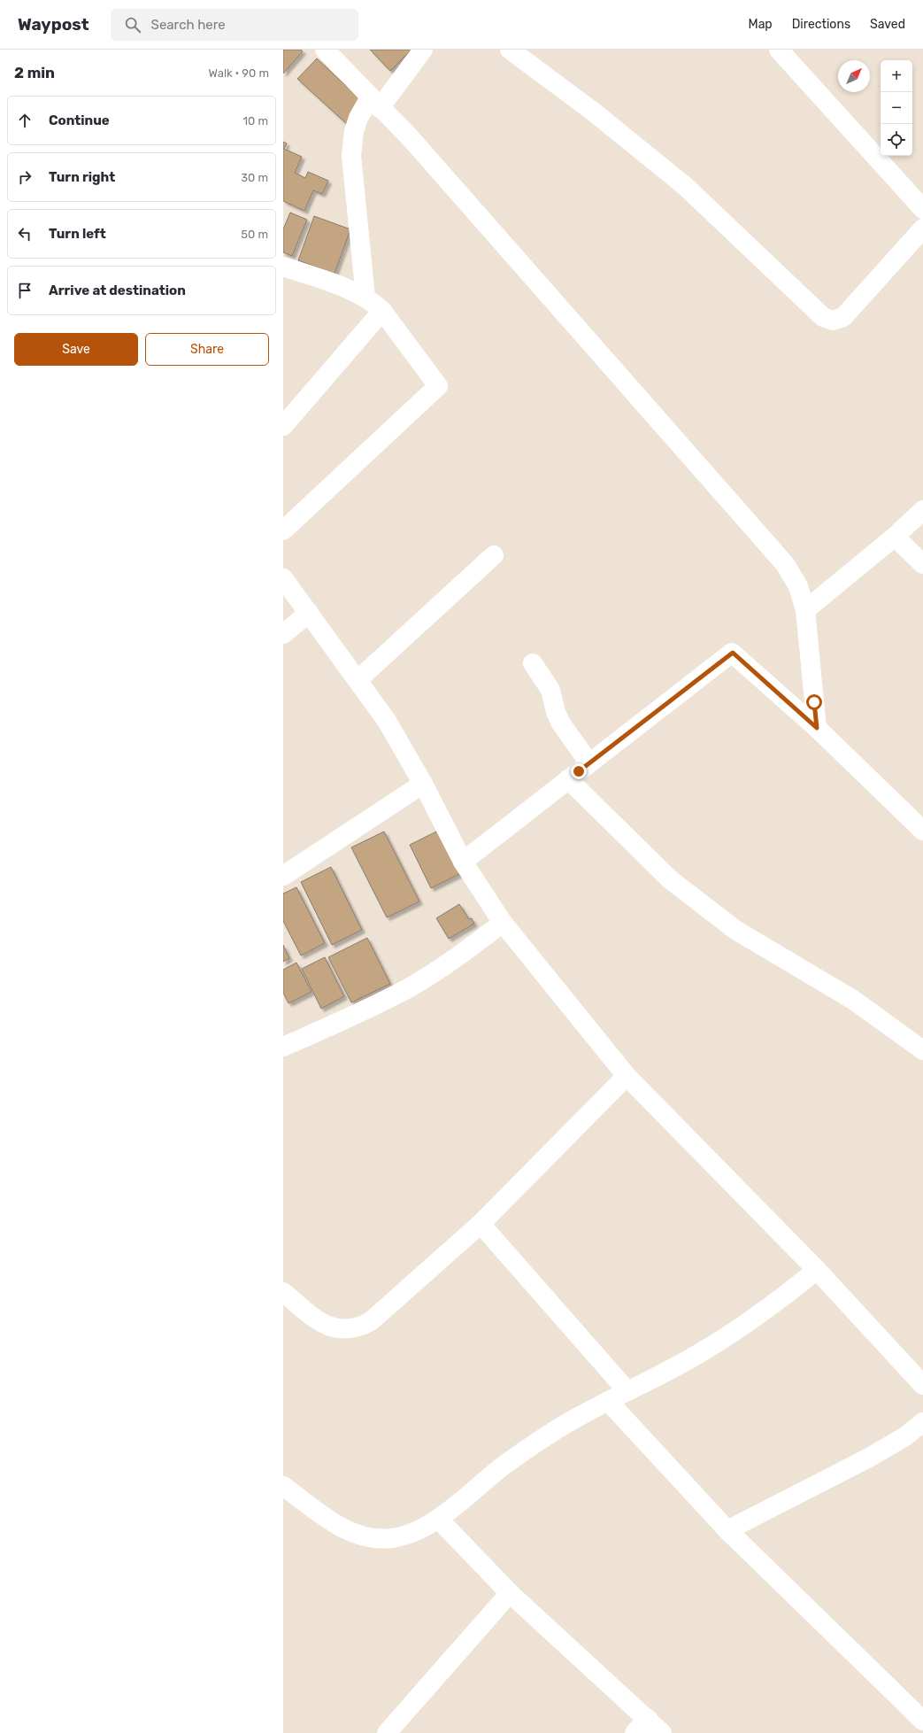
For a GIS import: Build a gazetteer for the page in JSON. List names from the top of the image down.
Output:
{
  "north": "top right",
  "page": {
    "header": "Waypost",
    "search": "Search here",
    "nav": ["Map", "Directions", "Saved"],
    "heading": ["2 min", "Walk · 90 m"],
    "map_buttons": ["+", "−"],
    "list": [
      ["Continue", "10 m"],
      ["Turn right", "30 m"],
      ["Turn left", "50 m"],
      "Arrive at destination"
    ],
    "buttons": ["Save", "Share"]
  }
}
